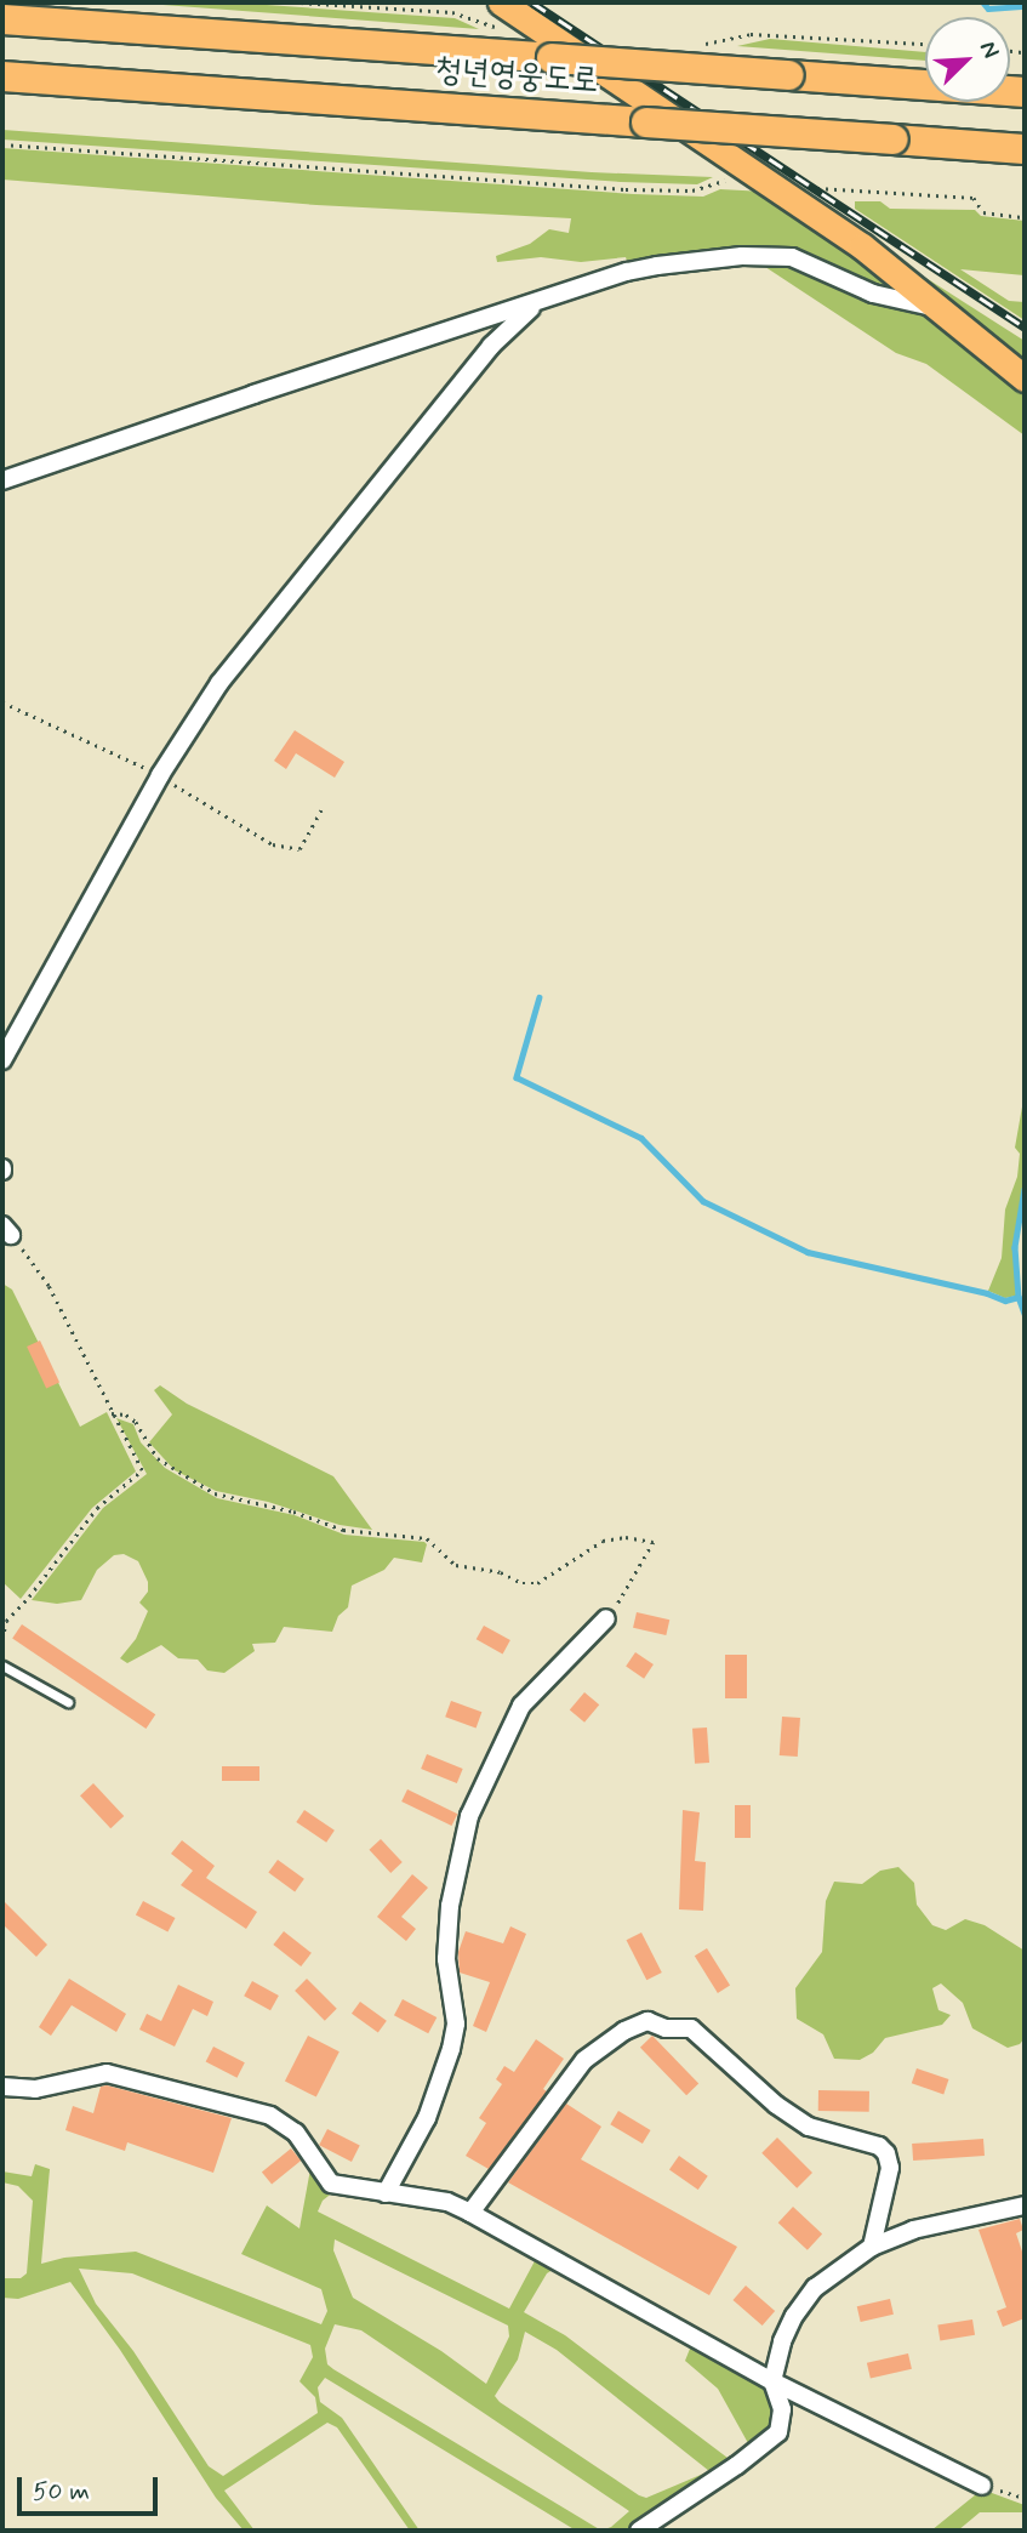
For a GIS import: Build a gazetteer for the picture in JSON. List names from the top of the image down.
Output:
{
  "streets": {
    "highway": ["청년영웅도로"]
  },
  "scale_bar": "50 m",
  "north": "top right"
}
